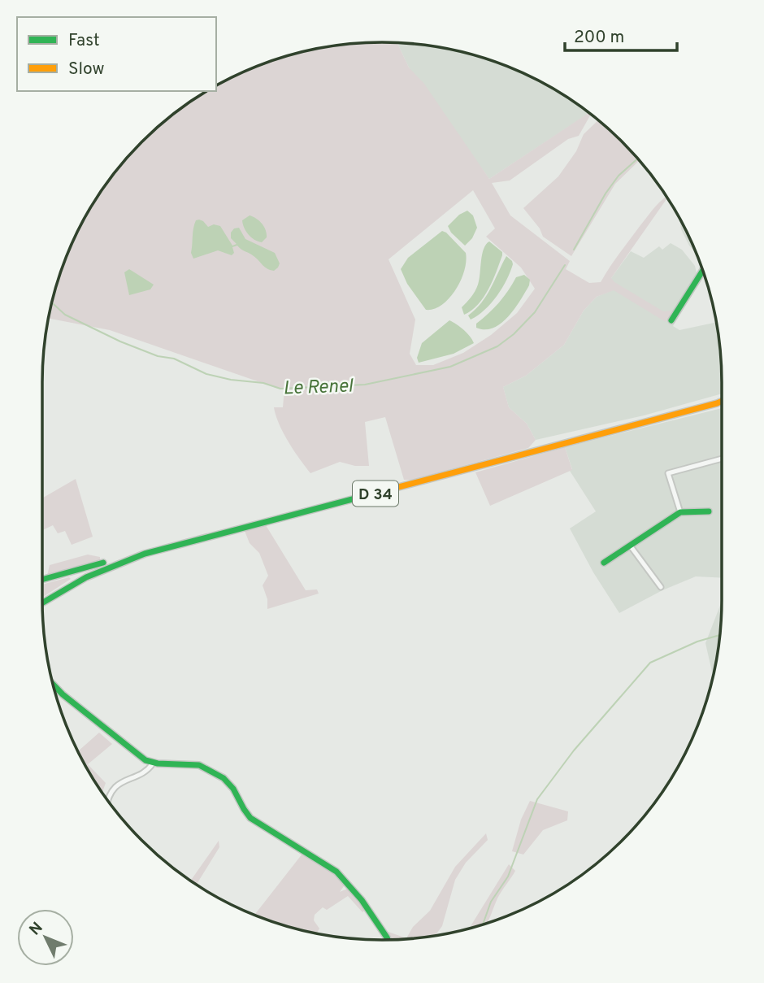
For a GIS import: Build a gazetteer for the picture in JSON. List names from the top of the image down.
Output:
{
  "streets": {
    "main road": ["D 34"]
  },
  "water": ["Le Renel"],
  "legend": ["Fast", "Slow"],
  "scale_bar": "200 m",
  "north": "top left"
}
